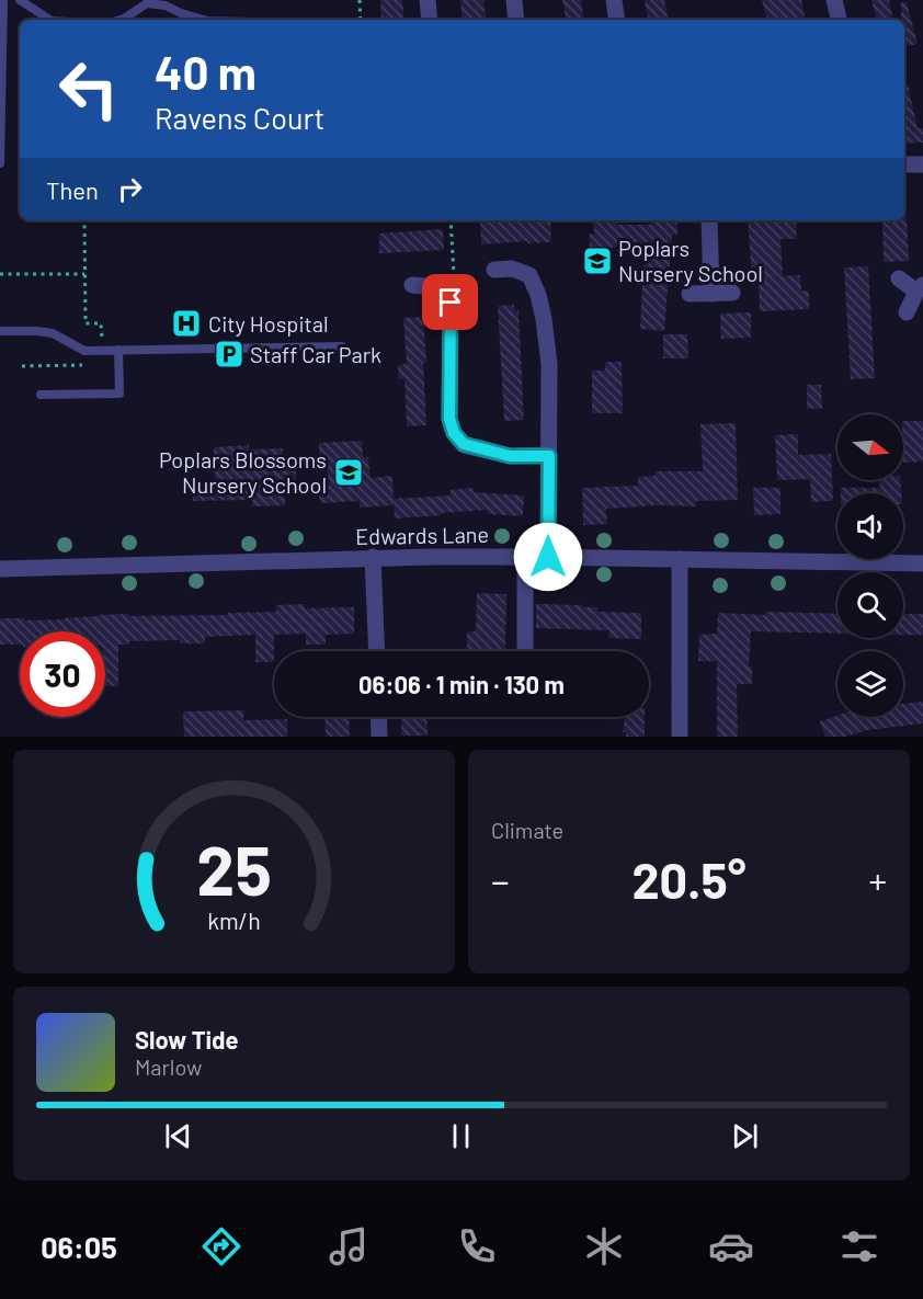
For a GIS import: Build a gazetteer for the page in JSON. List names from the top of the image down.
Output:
{
  "streets": {
    "street": ["Edwards Lane"]
  },
  "places": {
    "school or university": ["Poplars Nursery School", "Poplars Blossoms Nursery School"],
    "hospital": ["City Hospital"],
    "parking": ["Staff Car Park"]
  },
  "north": "right",
  "page": {
    "turn": ["40 m", "Ravens Court"],
    "then": "Then",
    "limit": "30",
    "trip": "06:06 · 1 min · 130 m",
    "tile": "Climate",
    "heat": ["−", "20.5°", "+"],
    "song": ["Slow Tide", "Marlow"],
    "tabs": "06:05",
    "gauge": ["25", "km/h"]
  }
}
